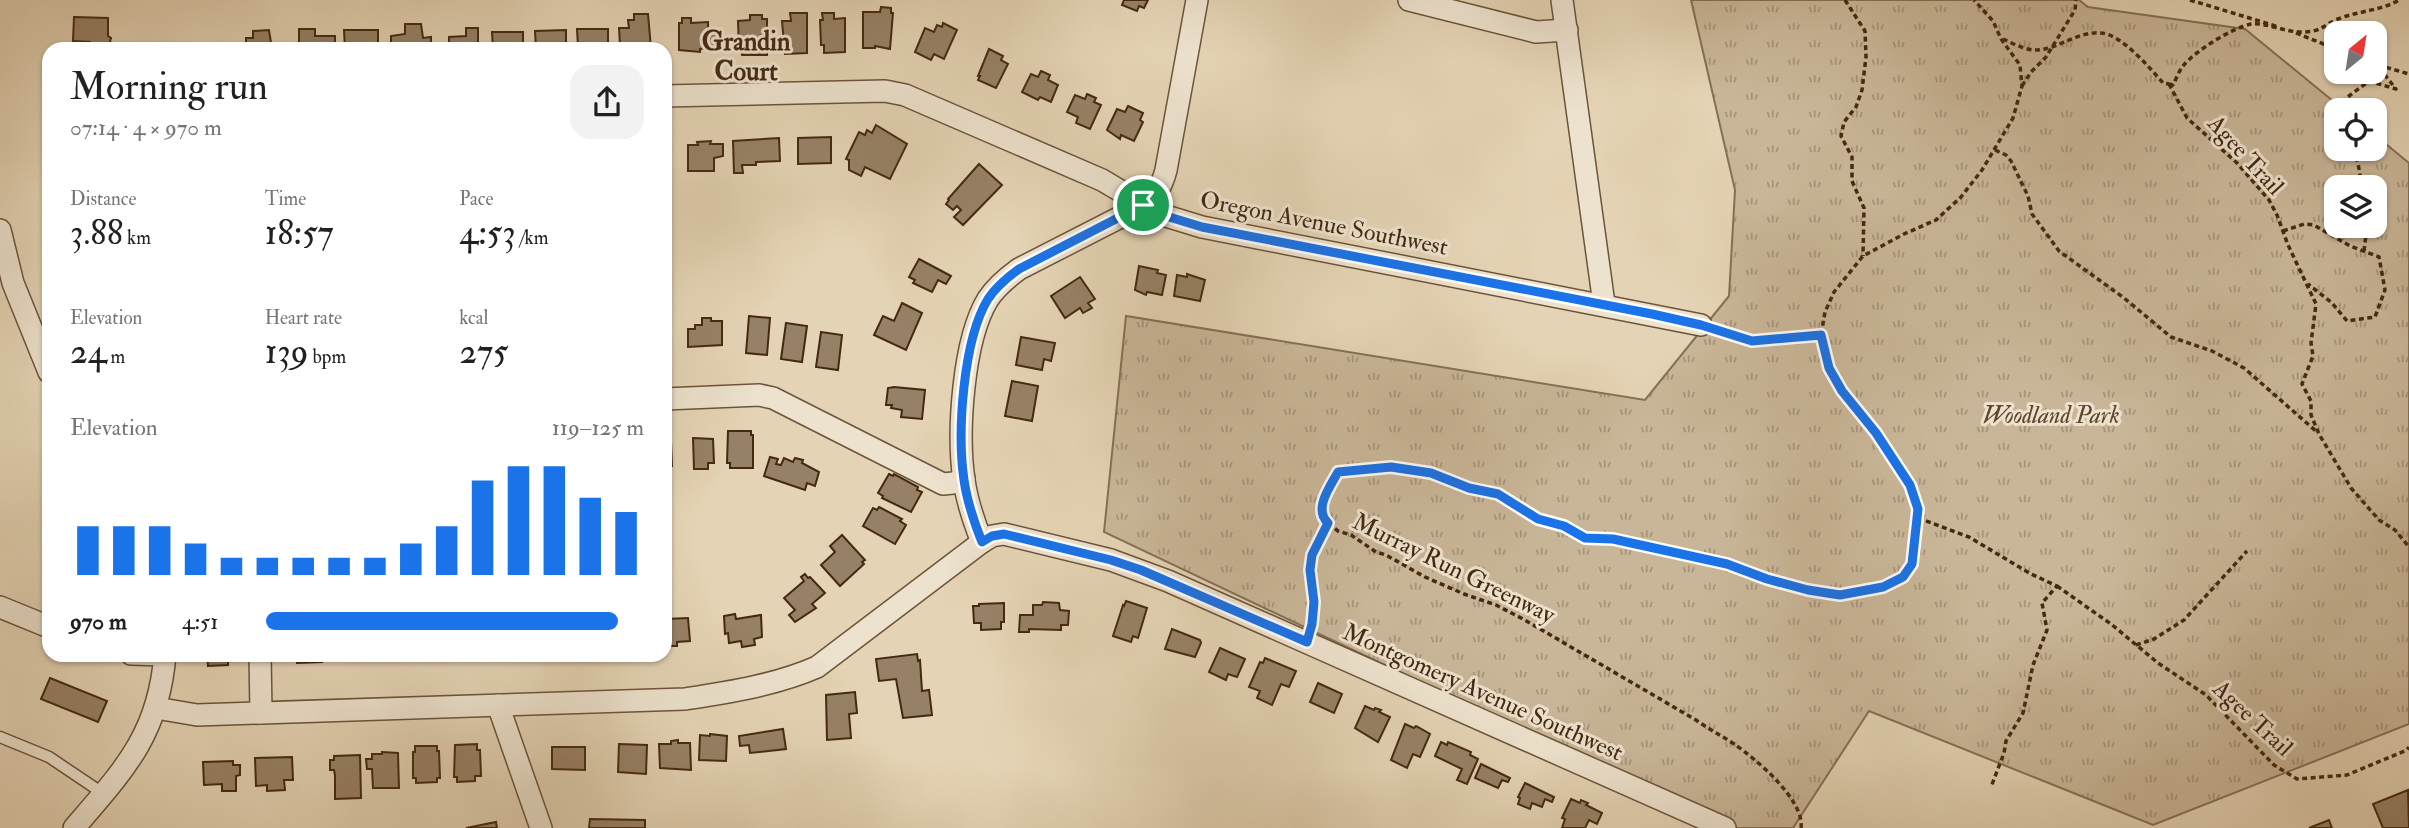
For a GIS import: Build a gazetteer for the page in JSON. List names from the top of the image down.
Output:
{
  "streets": {
    "street": ["Oregon Avenue Southwest", "Montgomery Avenue Southwest"],
    "path": ["Agee Trail", "Murray Run Greenway"]
  },
  "crossings": [
    ["Agee Trail", "Murray Run Greenway"]
  ],
  "districts": ["Grandin Court"],
  "parks": ["Woodland Park"],
  "north": "top right",
  "page": {
    "heading": ["Morning run", "07:14 · 4 × 970 m"],
    "stats": [
      ["Distance", "3.88 km"],
      ["Time", "18:57"],
      ["Pace", "4:53 /km"],
      ["Elevation", "24 m"],
      ["Heart rate", "139 bpm"],
      ["kcal", "275"]
    ],
    "chart": ["Elevation", "119–125 m"],
    "list": [
      {
        "name": "970 m",
        "note": "4:51"
      }
    ]
  }
}
